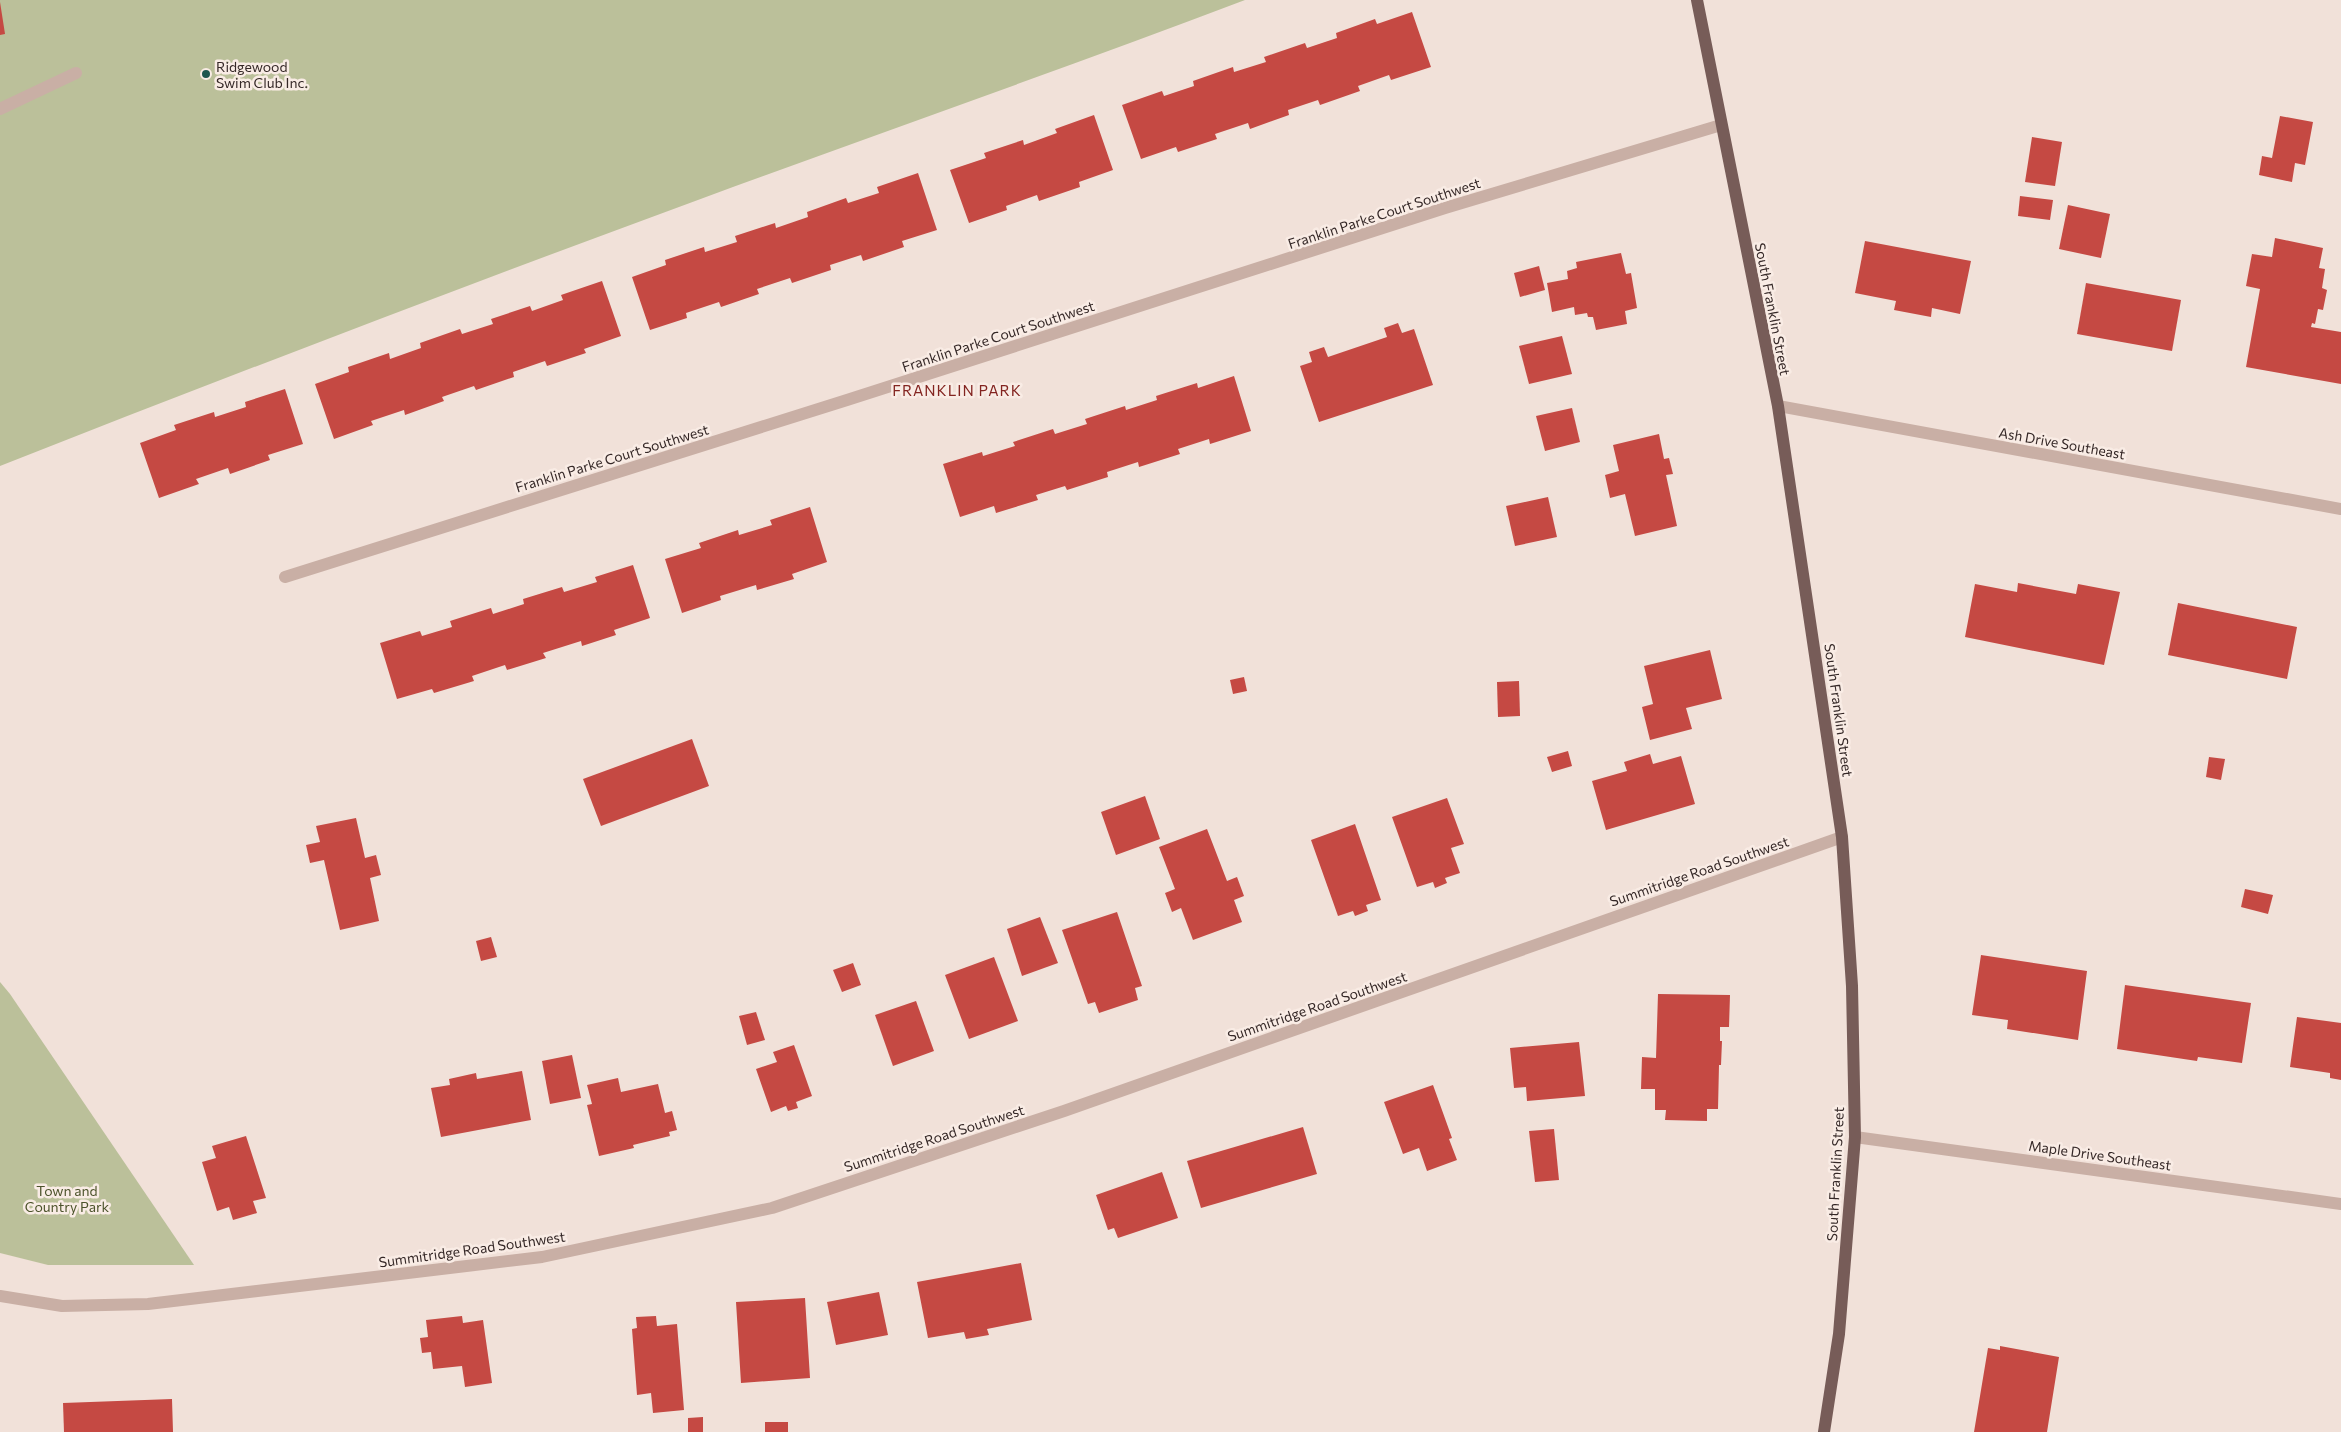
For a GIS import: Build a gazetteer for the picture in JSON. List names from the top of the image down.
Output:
{
  "streets": {
    "main road": ["South Franklin Street"],
    "street": [
      "Franklin Parke Court Southwest",
      "Ash Drive Southeast",
      "Summitridge Road Southwest",
      "Maple Drive Southeast"
    ]
  },
  "crossings": [
    ["Franklin Parke Court Southwest", "South Franklin Street"],
    ["South Franklin Street", "Ash Drive Southeast"],
    ["South Franklin Street", "Summitridge Road Southwest"],
    ["South Franklin Street", "Maple Drive Southeast"]
  ],
  "districts": ["FRANKLIN PARK"],
  "parks": ["Town and Country Park"],
  "places": ["Ridgewood Swim Club Inc."]
}
